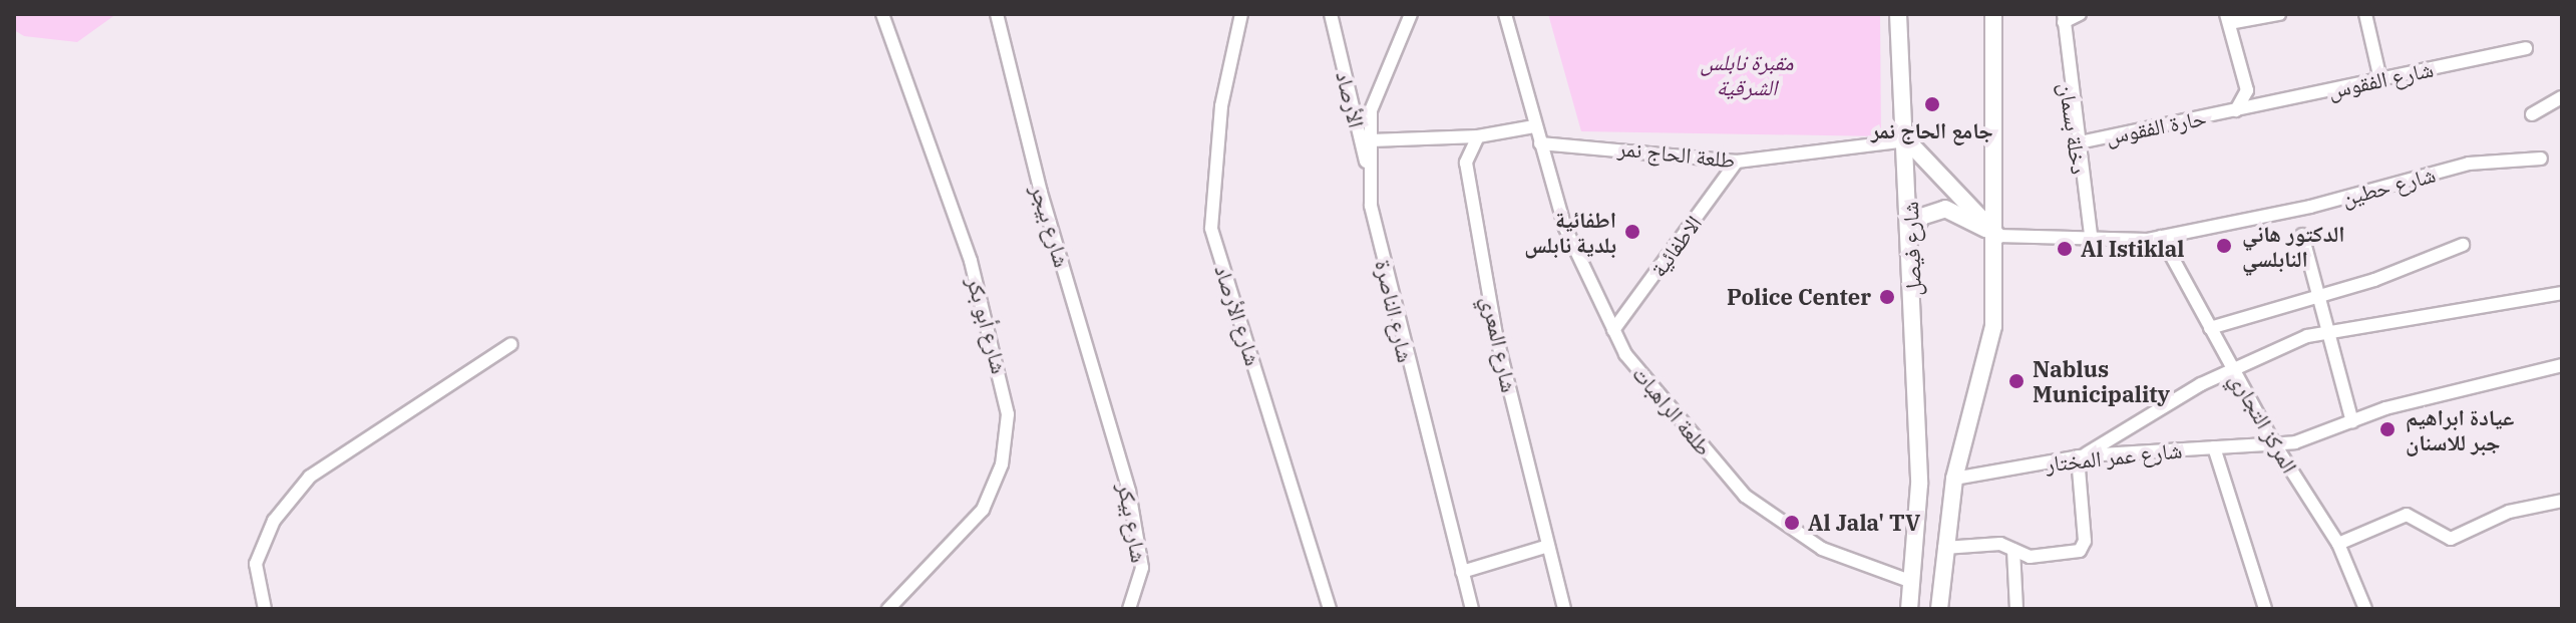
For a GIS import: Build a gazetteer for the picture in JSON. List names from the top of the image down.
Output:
{
  "streets": {
    "main road": ["شارع فيصل"],
    "street": [
      "شارع الفقوس",
      "الأرصاد",
      "حارة الفقوس",
      "دخلة بسمان",
      "طلعة الحاج نمر",
      "شارع حطين",
      "شارع بيجر",
      "الاطفائية",
      "شارع الناصرة",
      "شارع الأرصاد",
      "شارع أبو بكر",
      "شارع المعري",
      "طلعة الراهبات",
      "المركز التجاري",
      "شارع عمر المختار",
      "شارع بيكر"
    ]
  },
  "crossings": [
    ["شارع الفقوس", "حارة الفقوس"],
    ["الأرصاد", "شارع الناصرة"],
    ["حارة الفقوس", "دخلة بسمان"],
    ["دخلة بسمان", "شارع حطين"],
    ["طلعة الحاج نمر", "الاطفائية"],
    ["طلعة الحاج نمر", "شارع فيصل"],
    ["طلعة الحاج نمر", "طلعة الراهبات"],
    ["شارع حطين", "المركز التجاري"],
    ["شارع بيجر", "شارع بيكر"],
    ["الاطفائية", "طلعة الراهبات"],
    ["شارع فيصل", "طلعة الراهبات"],
    ["المركز التجاري", "شارع عمر المختار"]
  ],
  "parks": ["مقبرة نابلس الشرقية"],
  "places": [
    "جامع الحاج نمر",
    "اطفائية بلدية نابلس",
    "الدكتور هاني النابلسي",
    "Al Istiklal",
    "Police Center",
    "Nablus Municipality",
    "عيادة ابراهيم جبر للاسنان",
    "Al Jala' TV"
  ]
}
